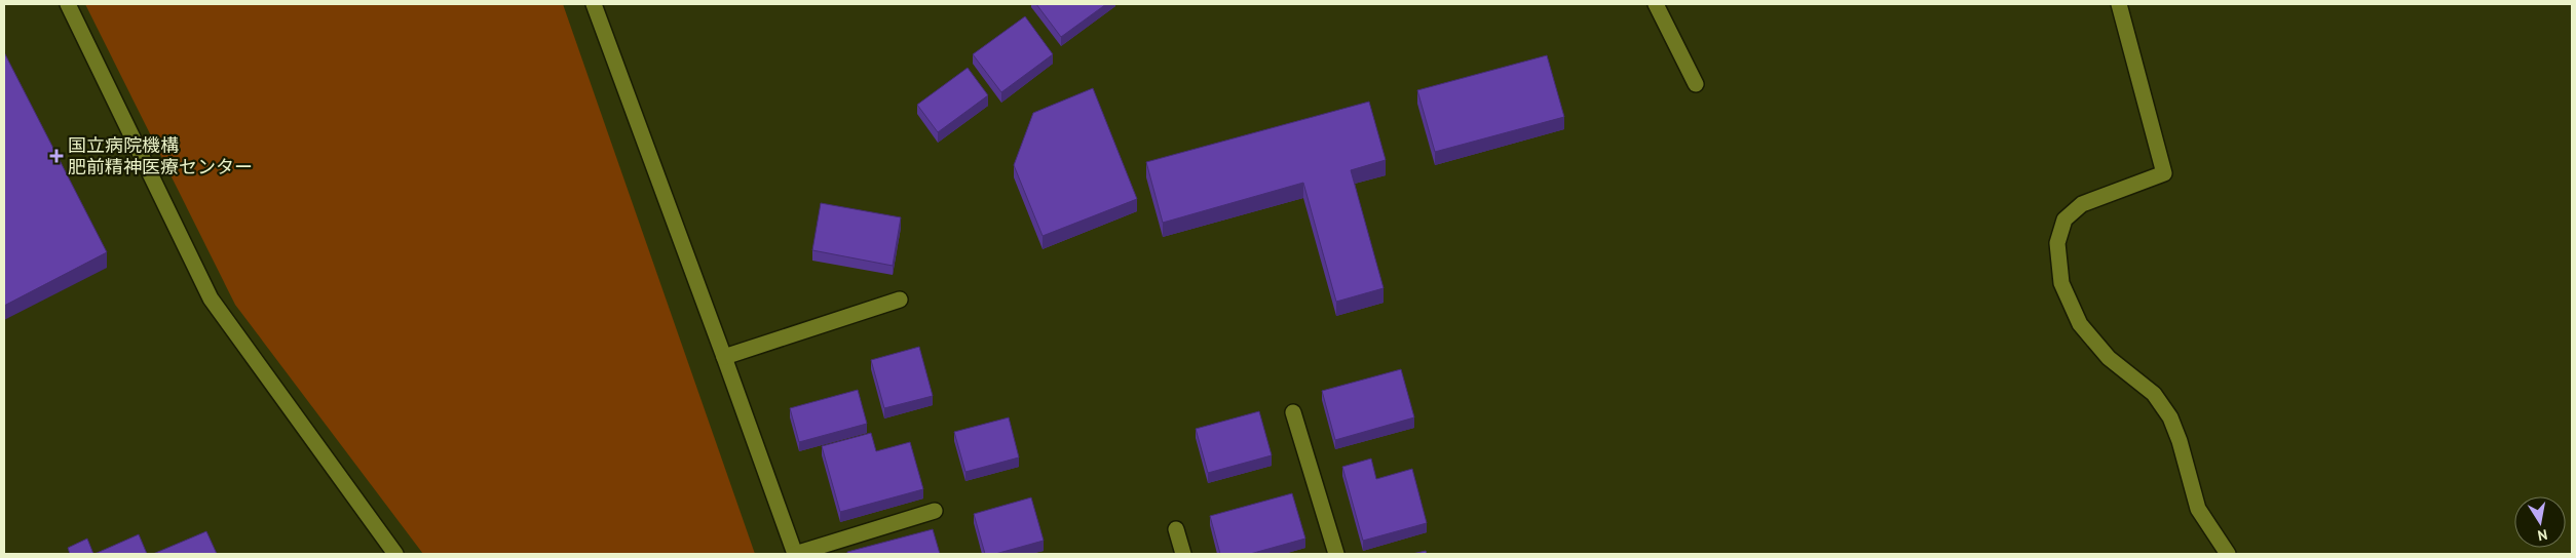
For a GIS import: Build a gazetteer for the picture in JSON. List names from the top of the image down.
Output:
{
  "places": {
    "health": ["国立病院機構 肥前精神医療センター"]
  },
  "north": "bottom"
}
